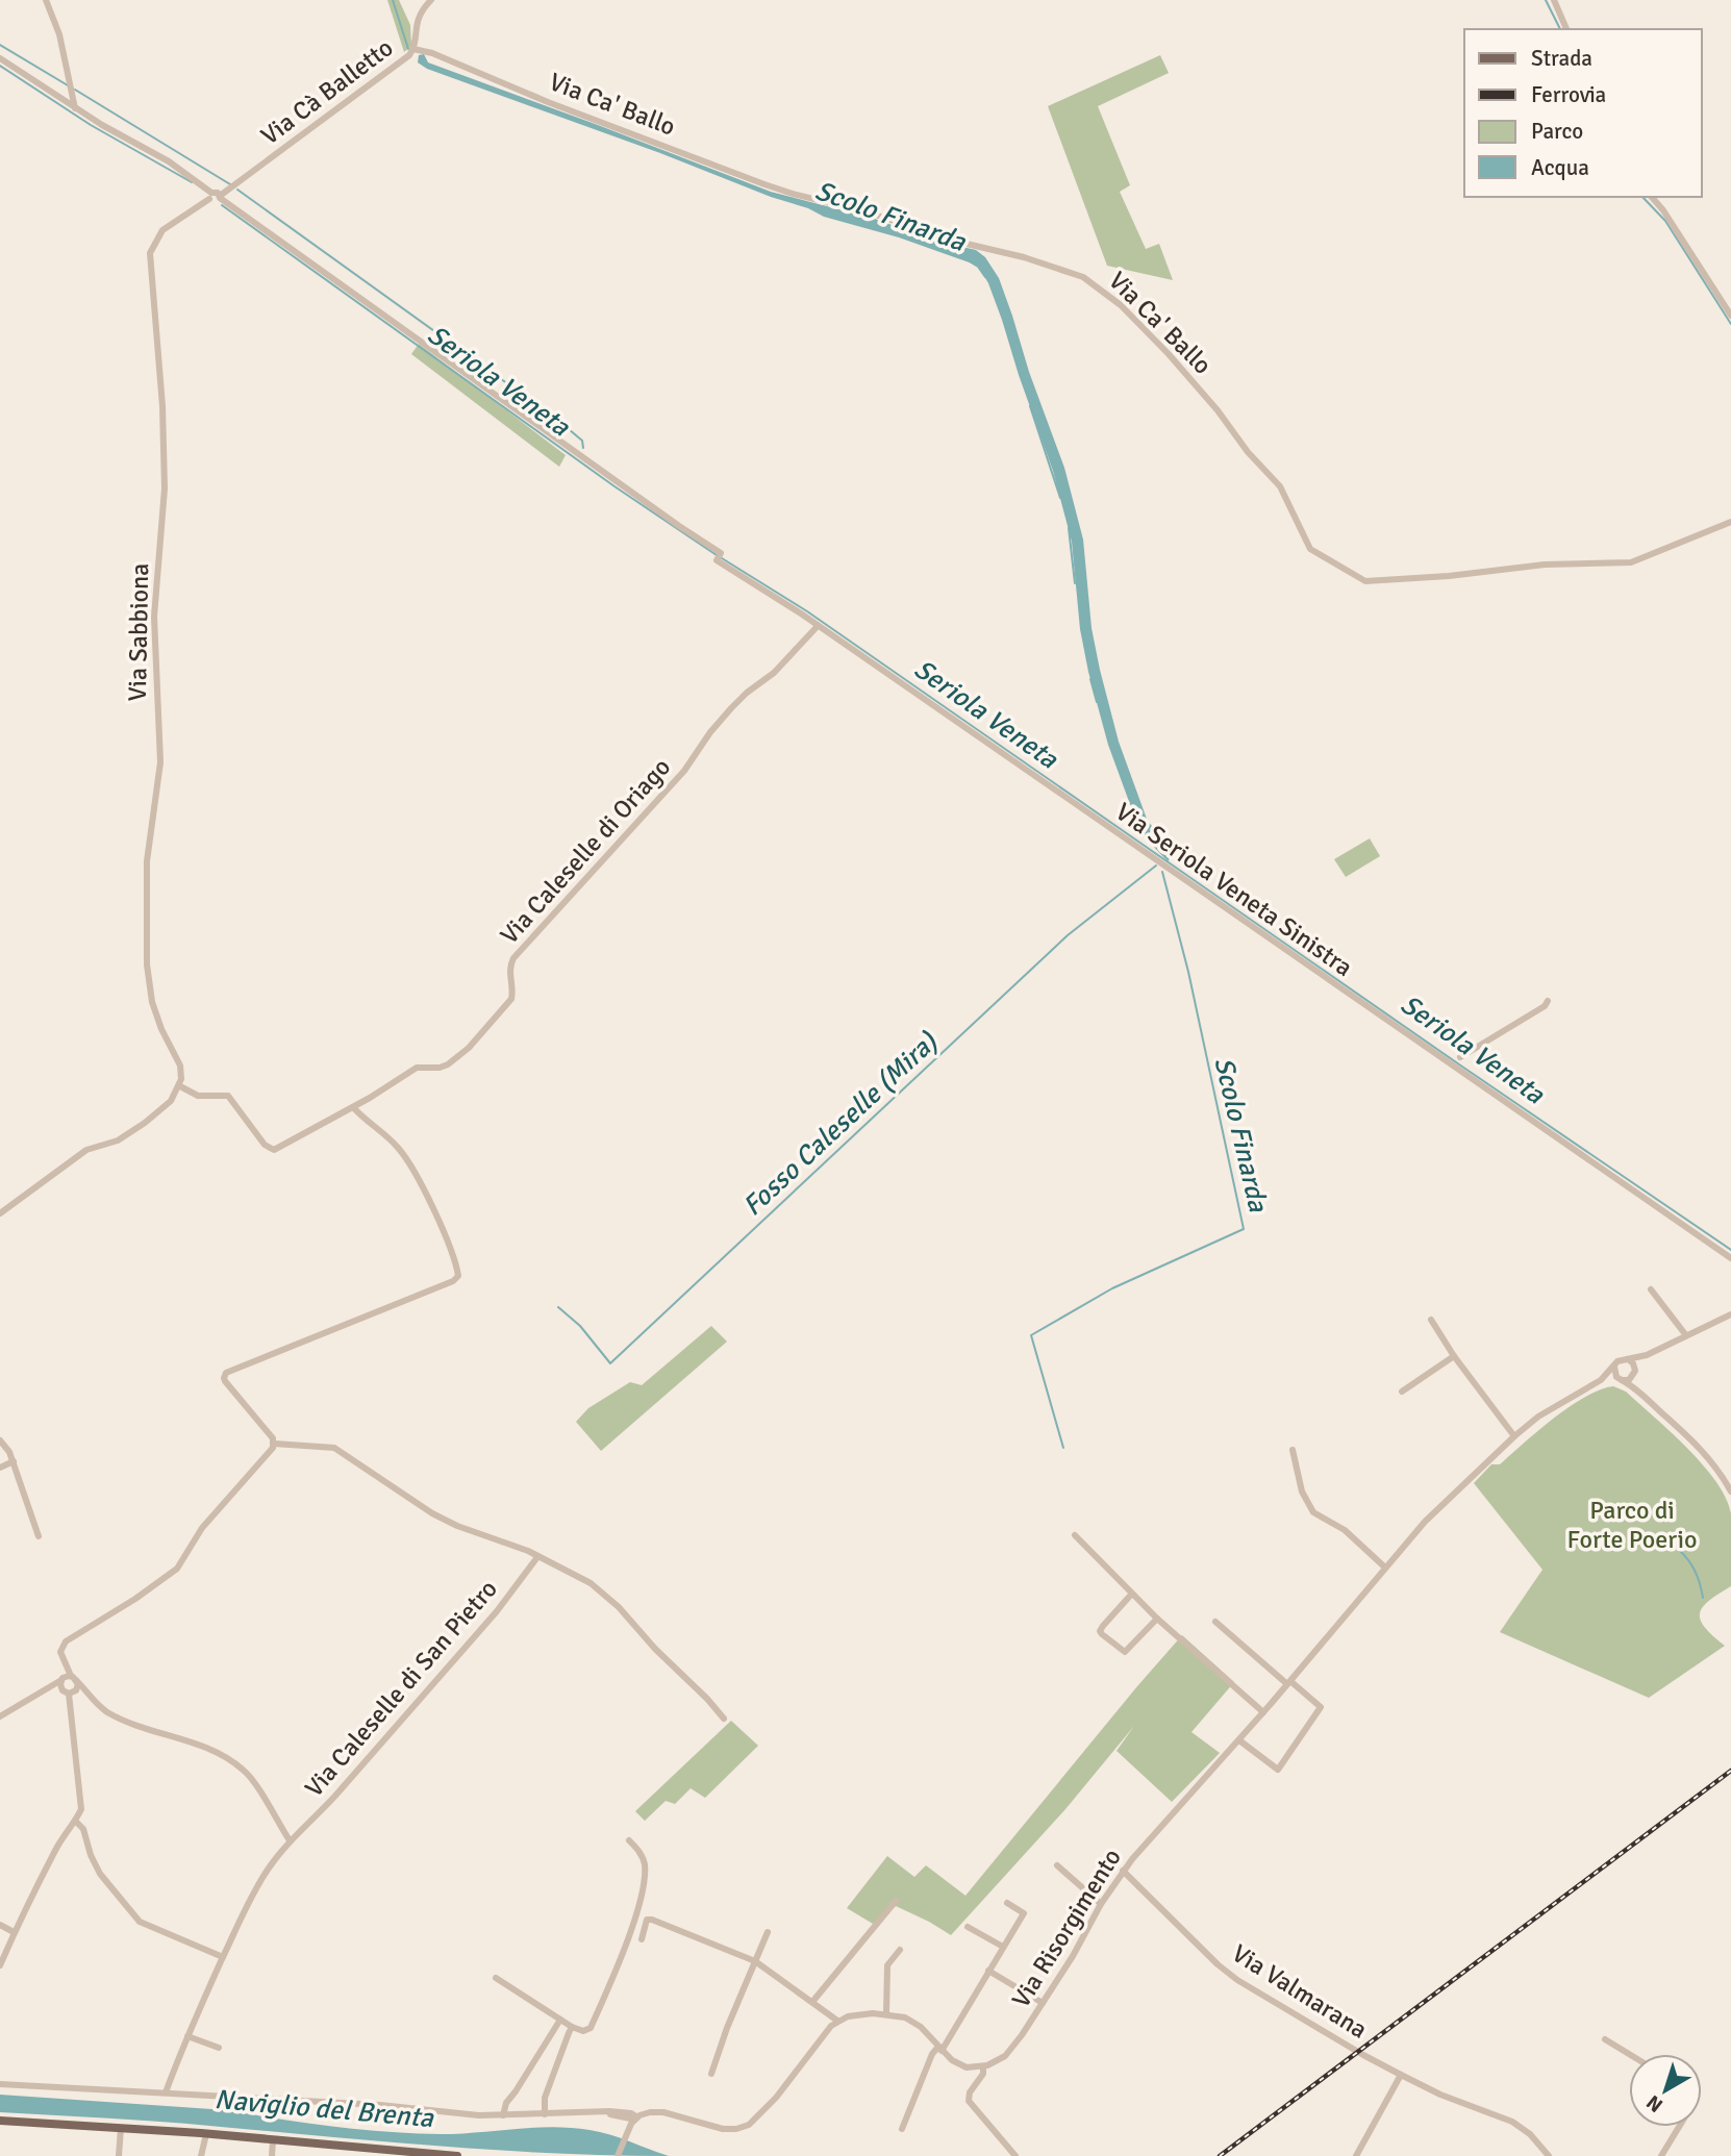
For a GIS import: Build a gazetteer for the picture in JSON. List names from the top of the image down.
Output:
{
  "streets": {
    "street": [
      "Via Cà Balletto",
      "Via Ca' Ballo",
      "Via Sabbiona",
      "Via Caleselle di Oriago",
      "Via Seriola Veneta Sinistra",
      "Via Caleselle di San Pietro",
      "Via Risorgimento",
      "Via Valmarana"
    ]
  },
  "crossings": [
    ["Via Cà Balletto", "Via Ca' Ballo"],
    ["Via Cà Balletto", "Via Sabbiona"],
    ["Via Cà Balletto", "Via Seriola Veneta Sinistra"],
    ["Via Sabbiona", "Via Seriola Veneta Sinistra"],
    ["Via Caleselle di Oriago", "Via Seriola Veneta Sinistra"],
    ["Via Risorgimento", "Via Valmarana"]
  ],
  "water": [
    "Scolo Finarda",
    "Seriola Veneta",
    "Fosso Caleselle (Mira)",
    "Naviglio del Brenta"
  ],
  "parks": ["Parco di Forte Poerio"],
  "legend": [
    "Strada",
    "Ferrovia",
    "Parco",
    "Acqua"
  ],
  "north": "bottom left"
}
